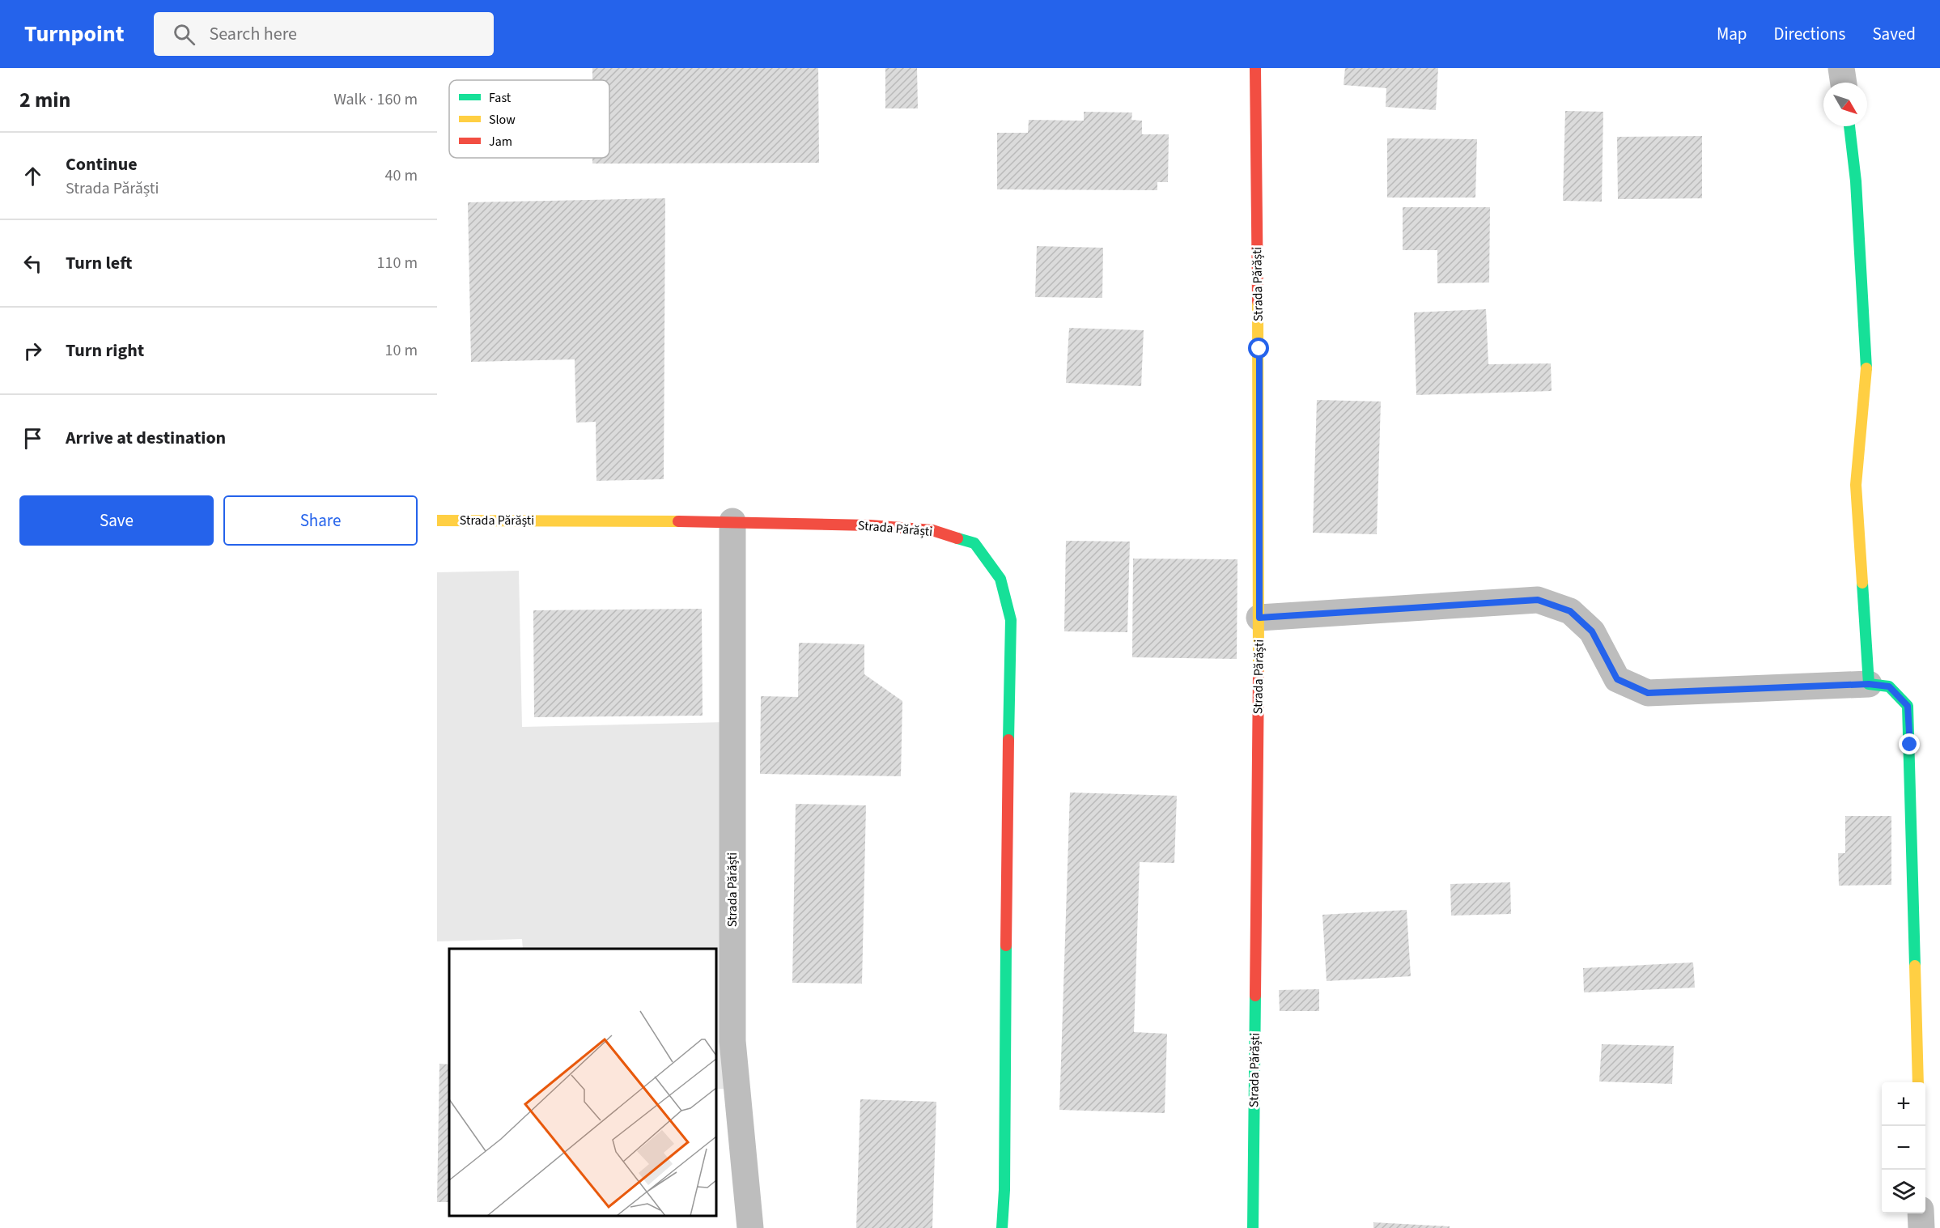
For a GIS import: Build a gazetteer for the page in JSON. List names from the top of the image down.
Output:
{
  "streets": {
    "street": ["Strada Părăști"]
  },
  "legend": ["Fast", "Slow", "Jam"],
  "north": "bottom right",
  "page": {
    "header": "Turnpoint",
    "search": "Search here",
    "nav": ["Map", "Directions", "Saved"],
    "heading": ["2 min", "Walk · 160 m"],
    "list": [
      ["Continue", "Strada Părăști", "40 m"],
      ["Turn left", "110 m"],
      ["Turn right", "10 m"],
      "Arrive at destination"
    ],
    "buttons": ["Save", "Share"],
    "map_buttons": ["+", "−"]
  }
}
